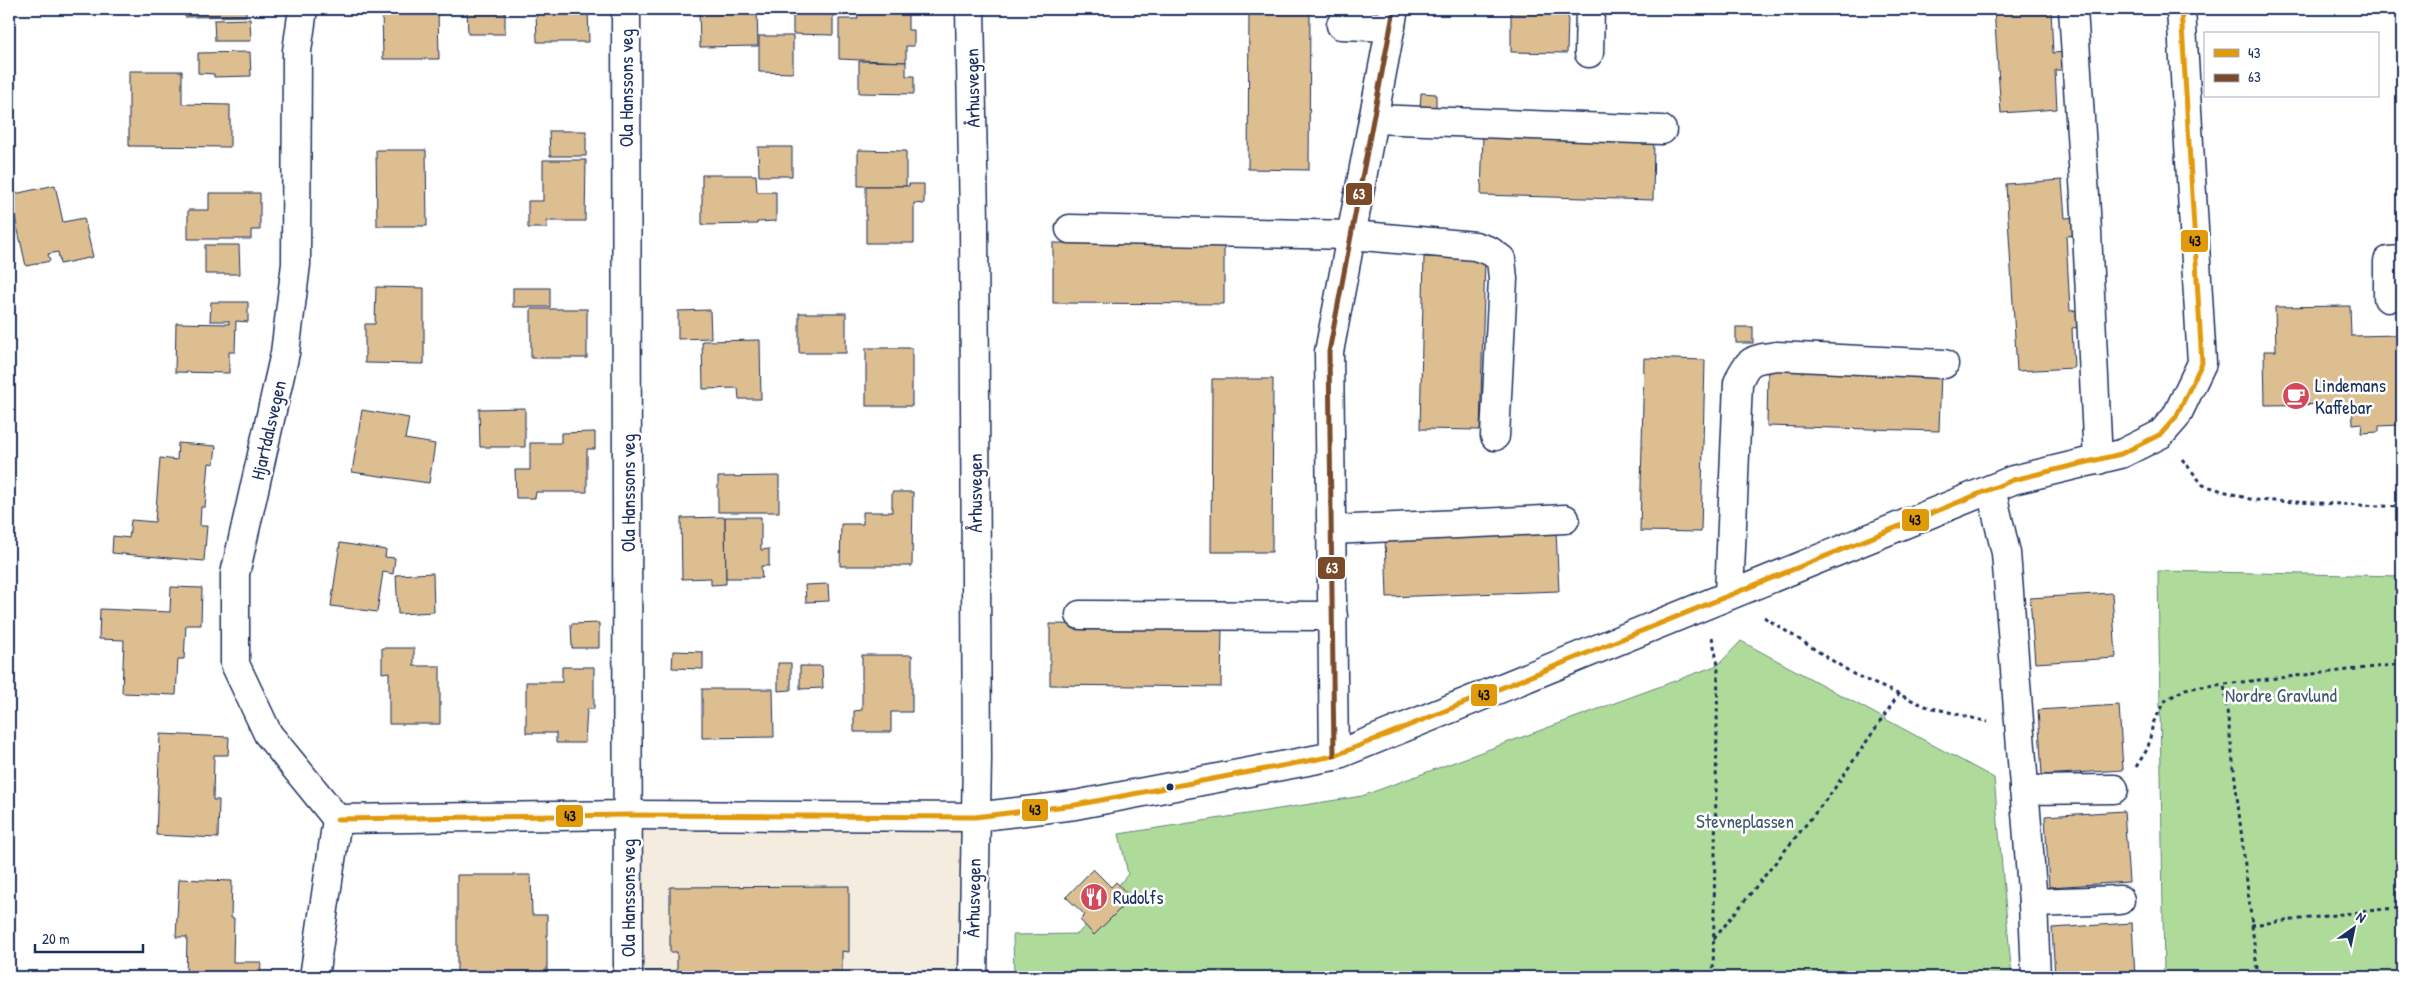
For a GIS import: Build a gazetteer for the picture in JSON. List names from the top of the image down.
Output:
{
  "streets": {
    "street": ["Ola Hanssons veg", "Århusvegen", "Hjartdalsvegen"]
  },
  "parks": ["Nordre Gravlund", "Stevneplassen"],
  "places": {
    "cafe": ["Lindemans Kaffebar"],
    "restaurant": ["Rudolfs"]
  },
  "lines": ["transit line 43", "transit line 63"],
  "legend": ["43", "63"],
  "scale_bar": "20 m",
  "north": "top right"
}
